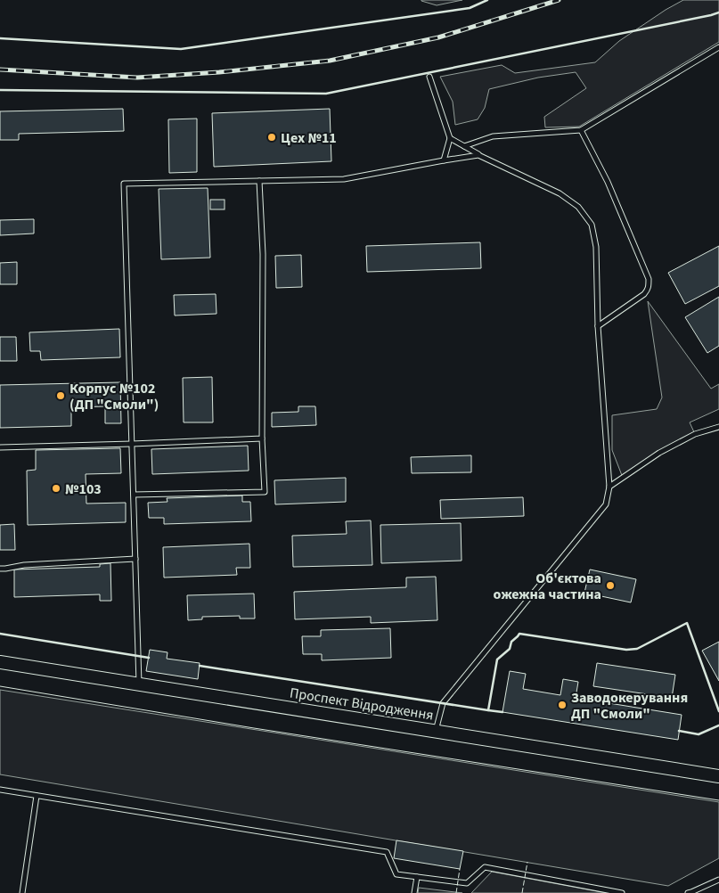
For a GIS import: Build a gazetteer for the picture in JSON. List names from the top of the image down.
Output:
{
  "streets": {
    "street": ["Проспект Відродження"]
  },
  "places": [
    "Цех №11",
    "Корпус №102 (ДП \"Смоли\")",
    "№103",
    "Об'єктова ожежна частина",
    "Заводокерування ДП \"Смоли\""
  ]
}
